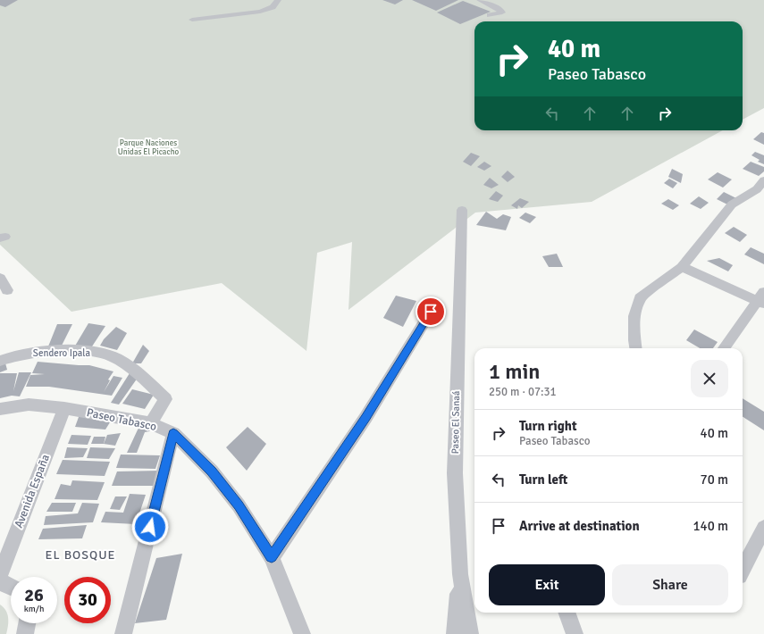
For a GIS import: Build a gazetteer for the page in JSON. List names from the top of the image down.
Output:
{
  "streets": {
    "street": [
      "Sendero Ipala",
      "Paseo Tabasco",
      "Paseo El Sanaá",
      "Avenida España"
    ]
  },
  "crossings": [
    ["Sendero Ipala", "Paseo Tabasco"],
    ["Paseo Tabasco", "Avenida España"]
  ],
  "districts": ["EL BOSQUE"],
  "parks": ["Parque Naciones Unidas El Picacho"],
  "page": {
    "turn": ["40 m", "Paseo Tabasco"],
    "heading": ["1 min", "250 m · 07:31"],
    "list": [
      {
        "name": "Turn right",
        "note": "Paseo Tabasco",
        "value": "40 m"
      },
      {
        "name": "Turn left",
        "value": "70 m"
      },
      {
        "name": "Arrive at destination",
        "value": "140 m"
      }
    ],
    "buttons": ["Exit", "Share"],
    "speed": "26 km/h",
    "limit": "30"
  }
}
